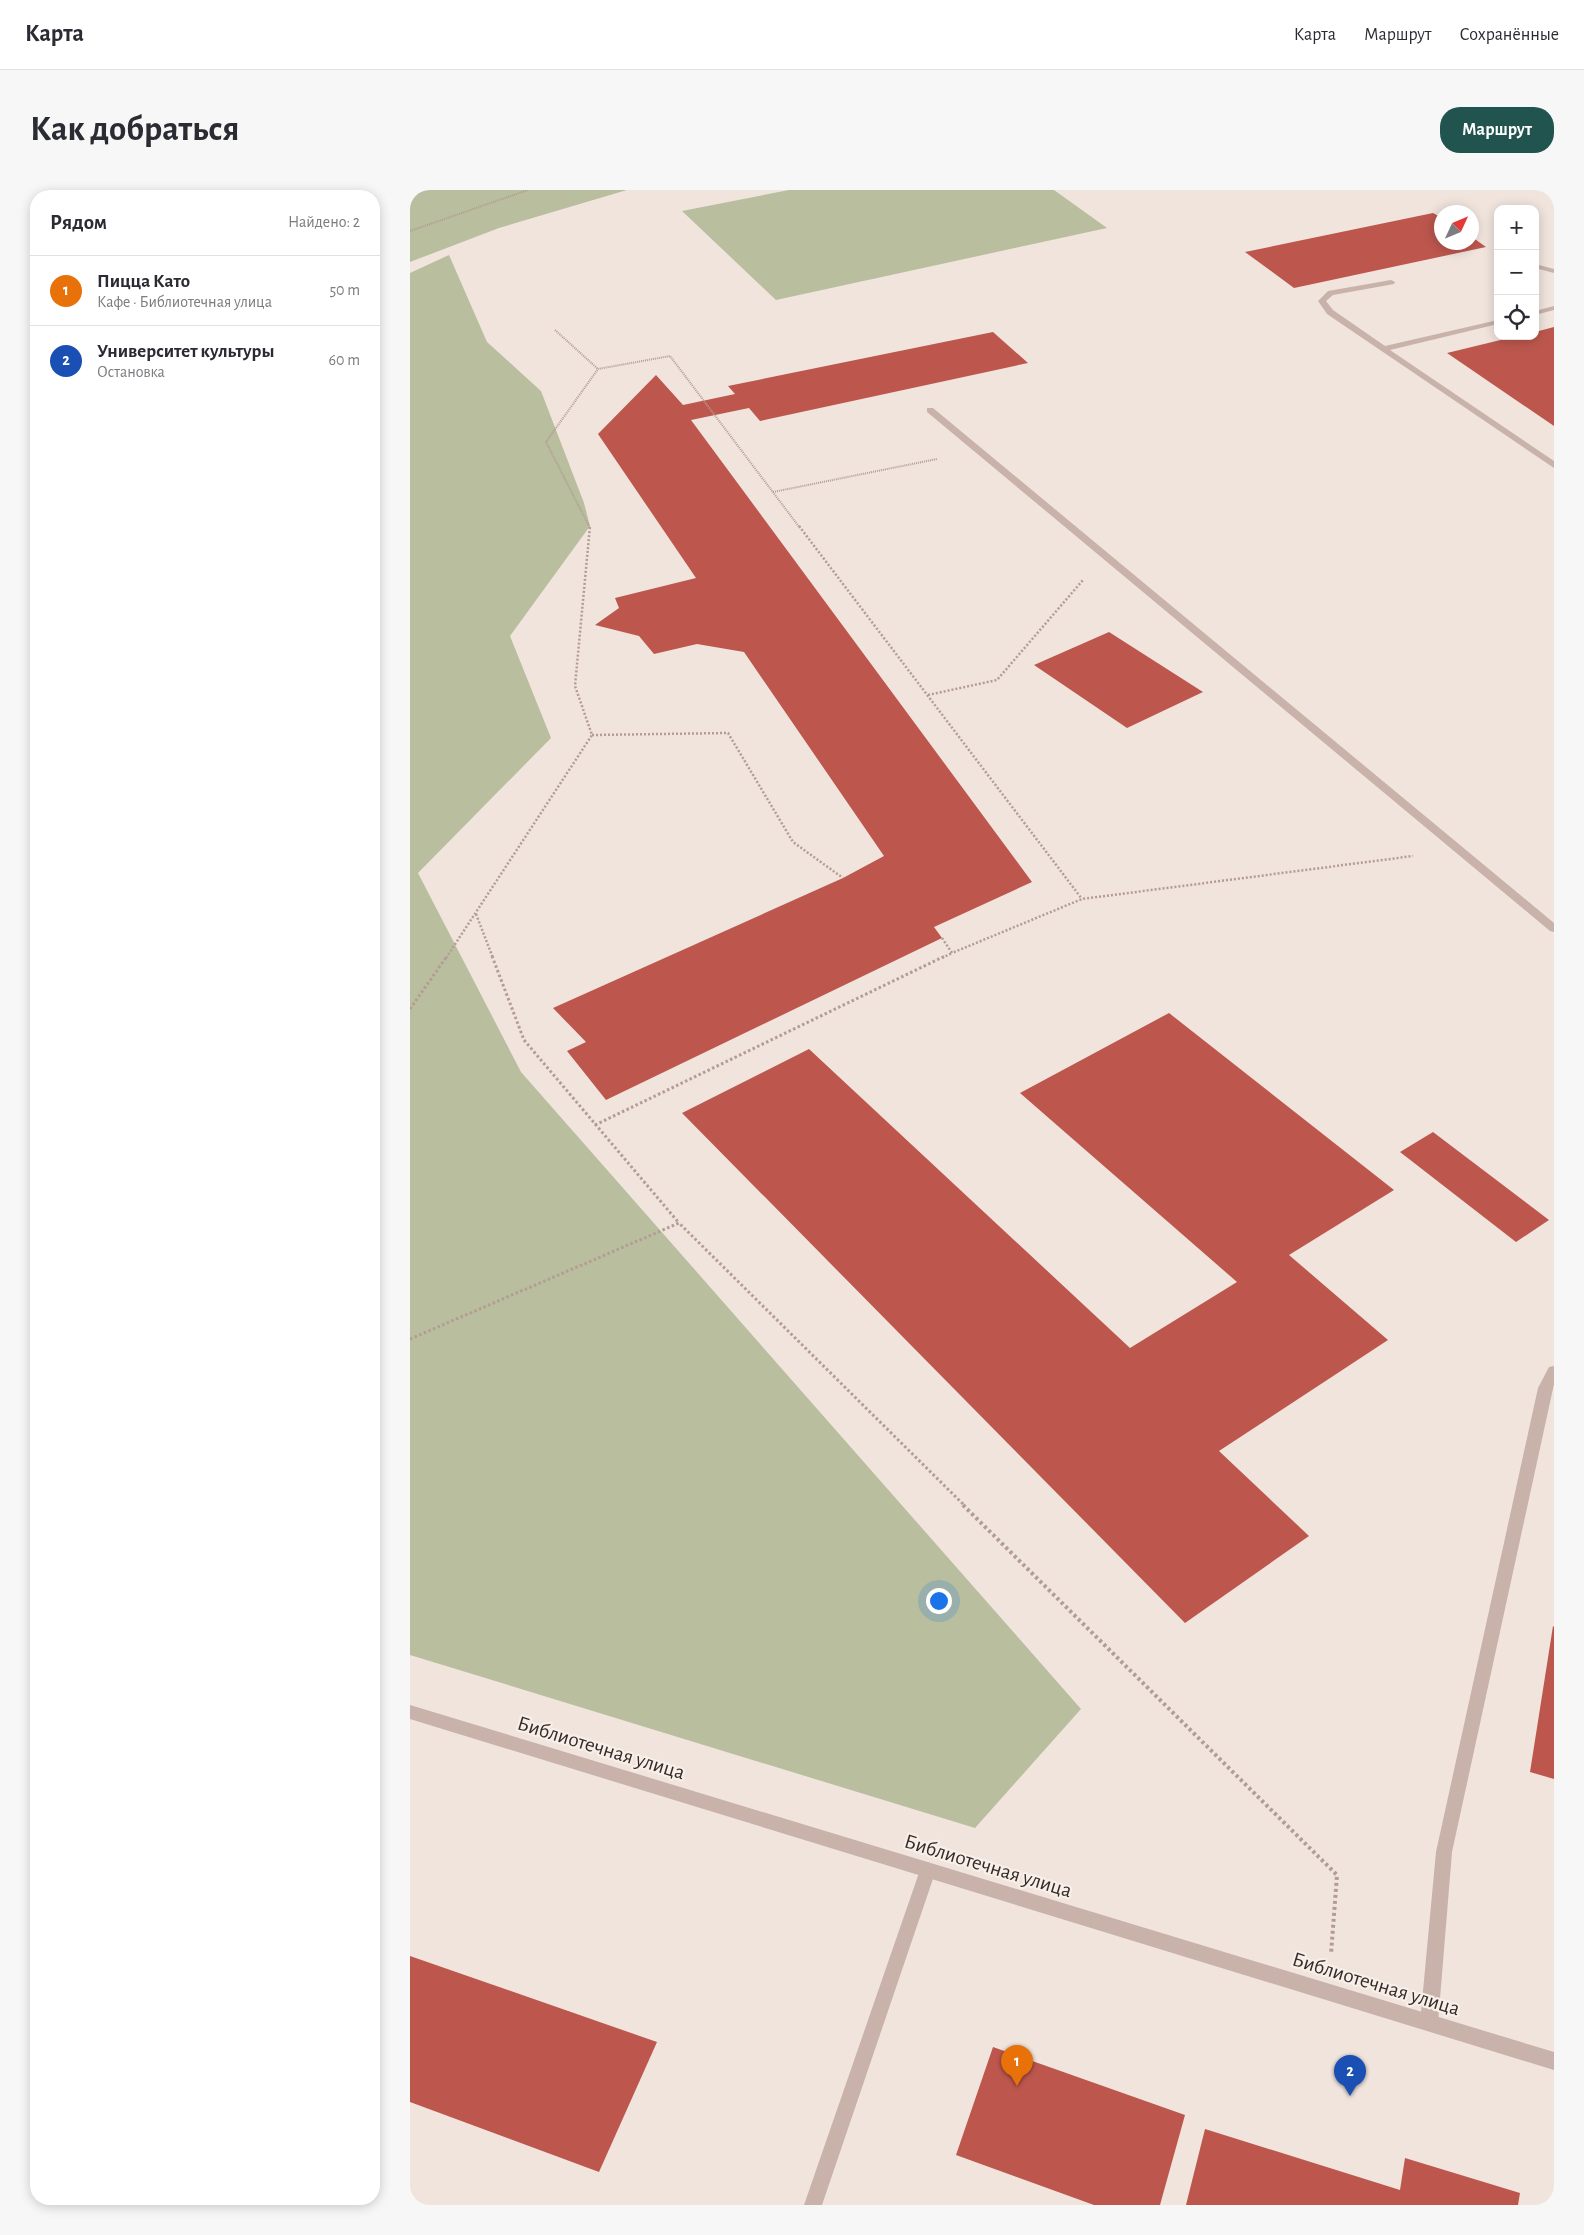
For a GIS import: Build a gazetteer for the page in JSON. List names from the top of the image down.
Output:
{
  "streets": {
    "street": ["Библиотечная улица"]
  },
  "north": "top right",
  "page": {
    "header": "Карта",
    "nav": ["Карта", "Маршрут", "Сохранённые"],
    "buttons": "Маршрут",
    "title": "Как добраться",
    "heading": ["Рядом", "Найдено: 2"],
    "map_buttons": ["+", "−"],
    "list": [
      {
        "mark": "1",
        "name": "Пицца Като",
        "note": "Кафе · Библиотечная улица",
        "value": "50 m"
      },
      {
        "mark": "2",
        "name": "Университет культуры",
        "note": "Остановка",
        "value": "60 m"
      }
    ],
    "pins": ["1", "2"]
  }
}
